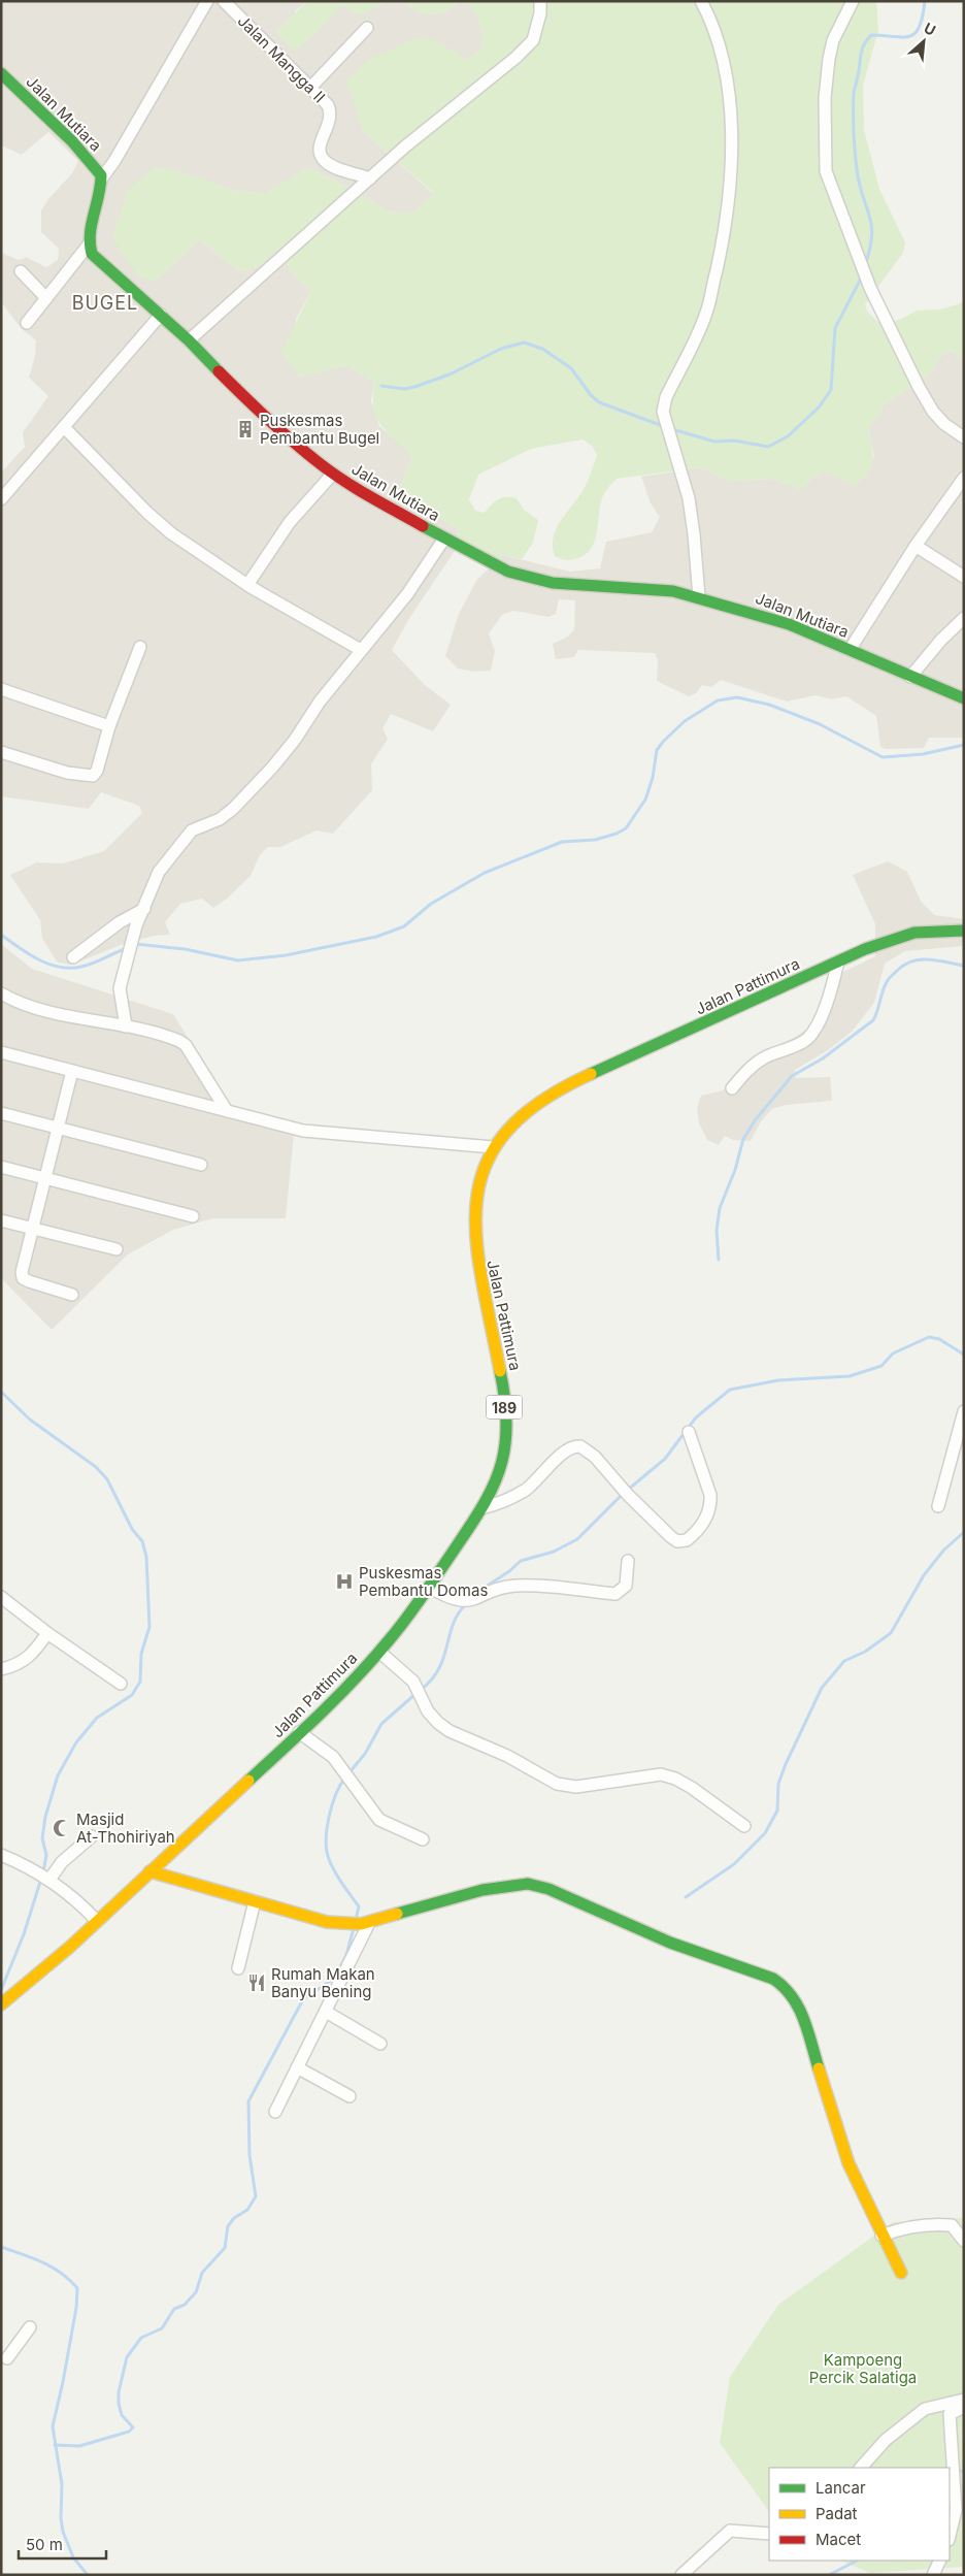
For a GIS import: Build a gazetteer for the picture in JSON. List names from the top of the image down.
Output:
{
  "streets": {
    "street": [
      "Jalan Mangga II",
      "Jalan Mutiara",
      "Jalan Pattimura",
      "189"
    ]
  },
  "districts": ["BUGEL"],
  "parks": ["Kampoeng Percik Salatiga"],
  "places": {
    "building": ["Puskesmas Pembantu Bugel"],
    "hospital": ["Puskesmas Pembantu Domas"],
    "mosque": ["Masjid At-Thohiriyah"],
    "restaurant": ["Rumah Makan Banyu Bening"]
  },
  "legend": ["Lancar", "Padat", "Macet"],
  "scale_bar": "50 m",
  "north": "top right"
}
